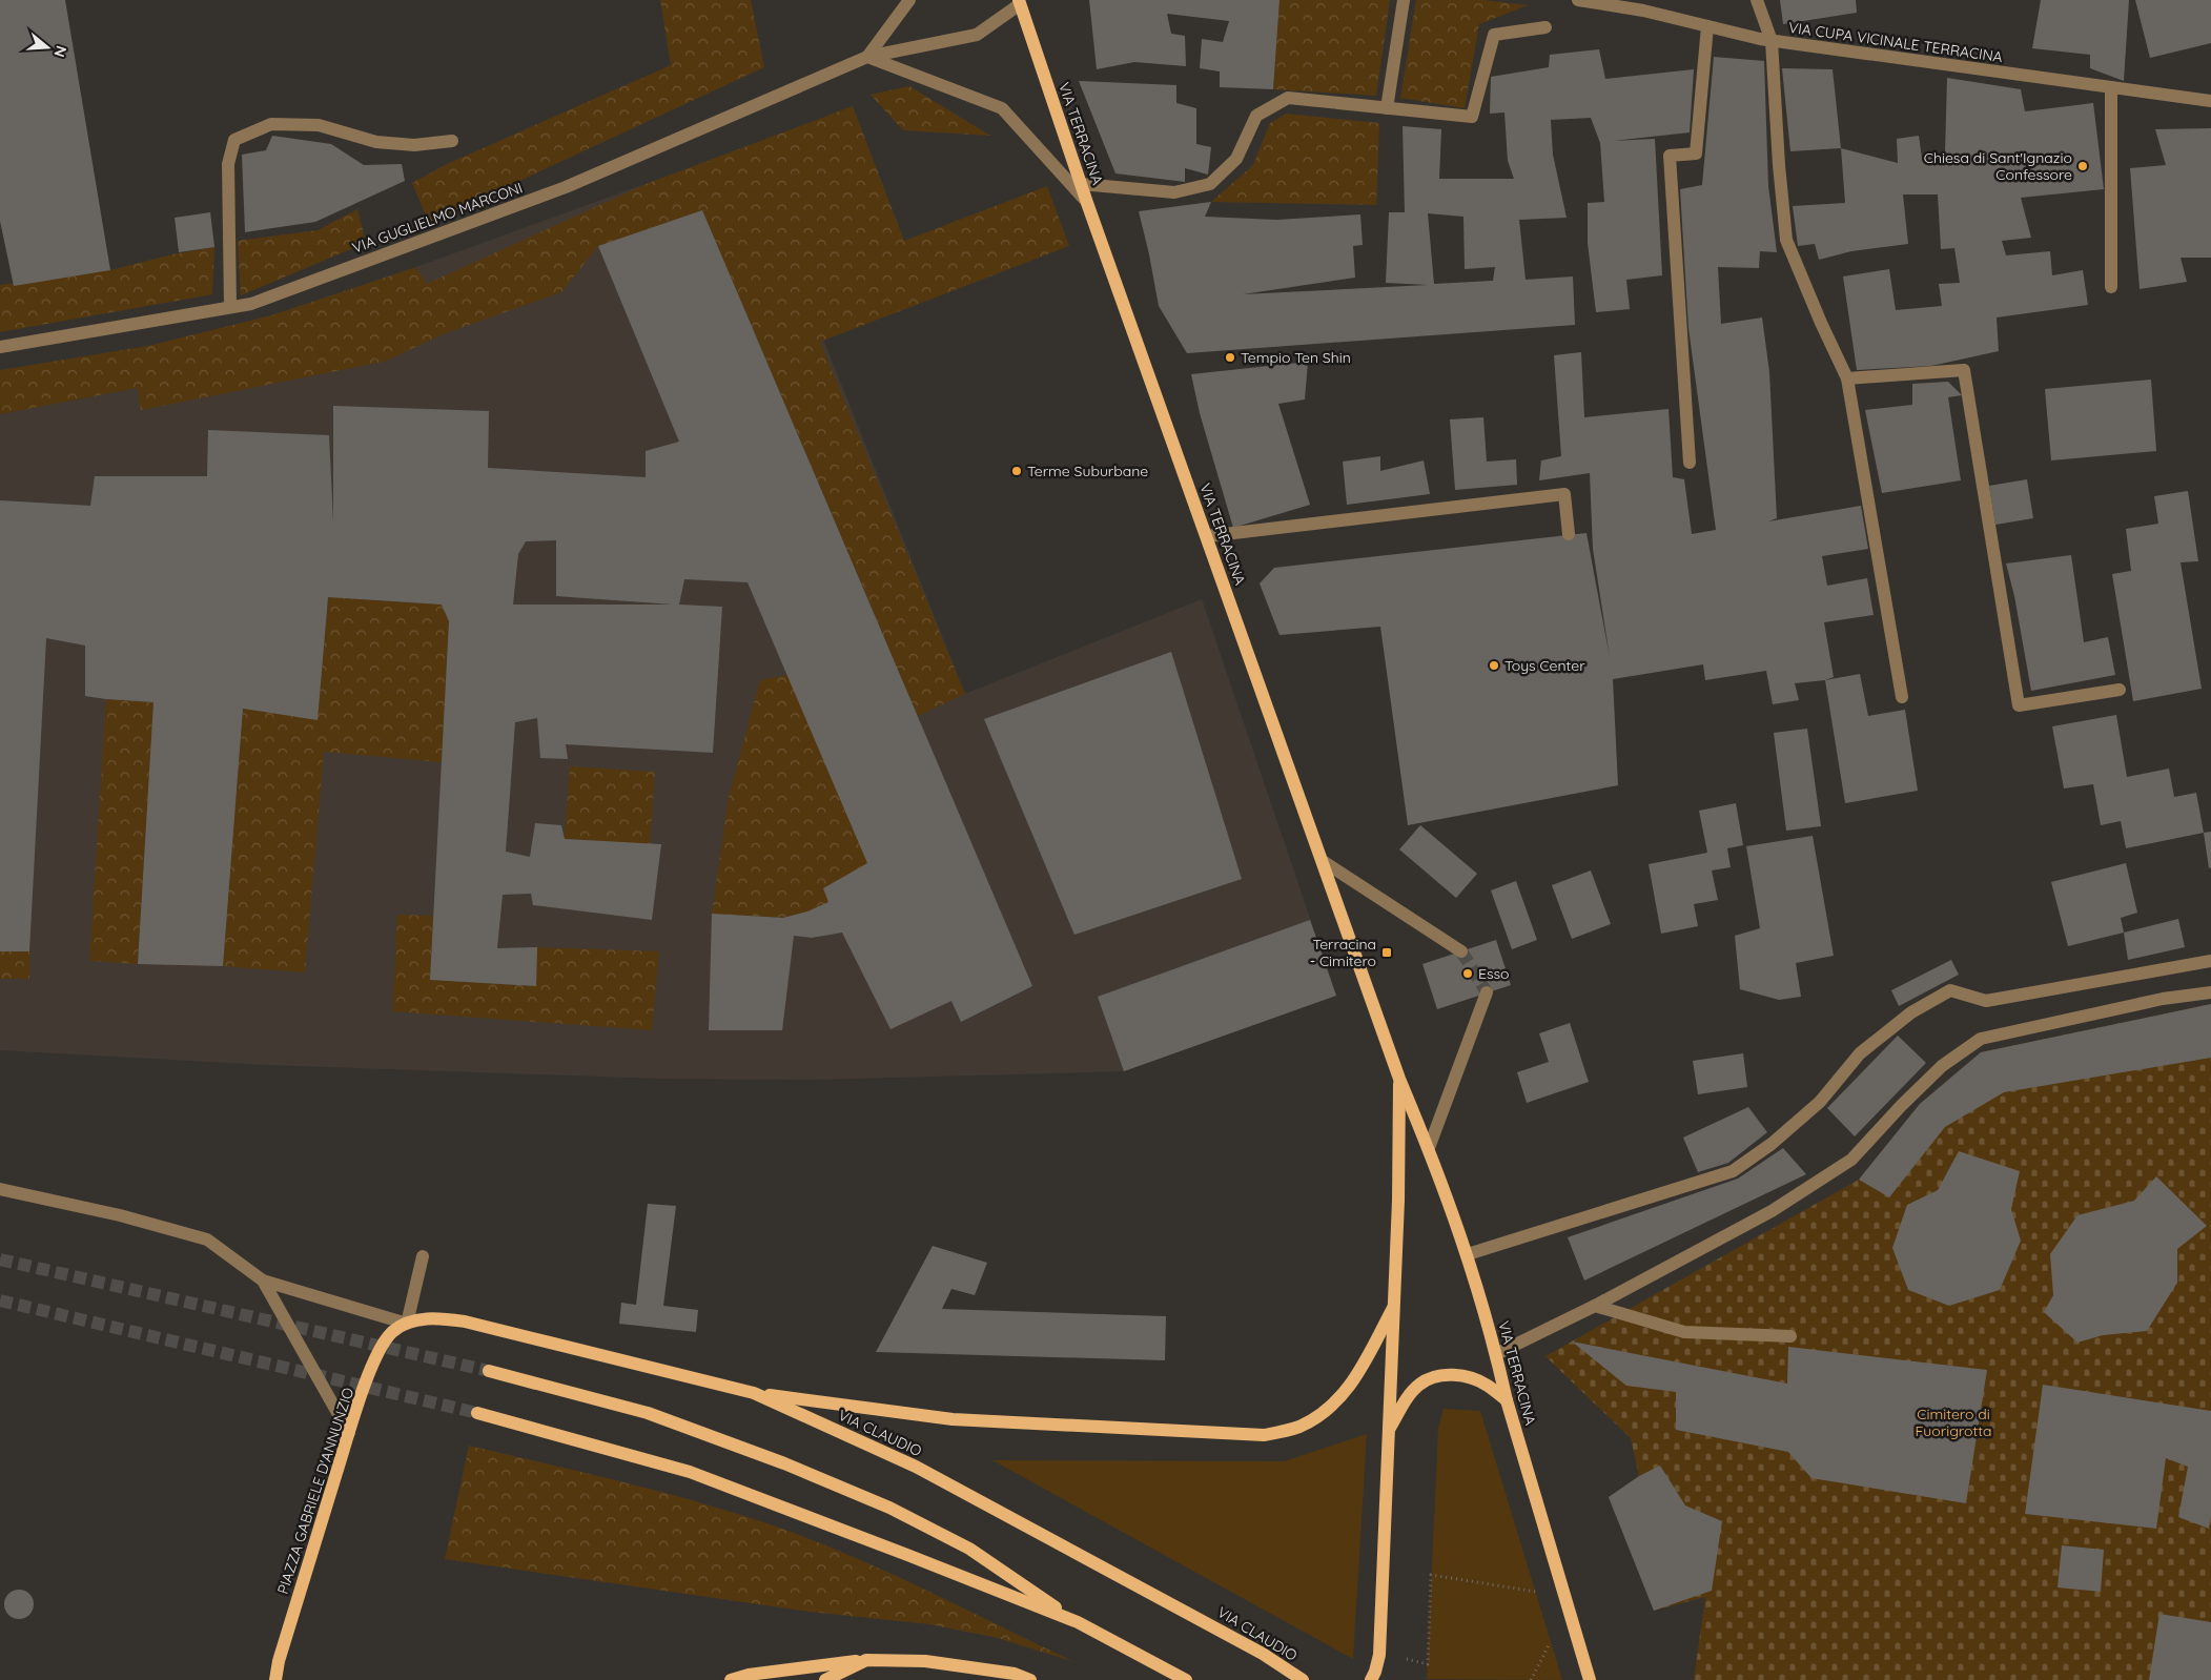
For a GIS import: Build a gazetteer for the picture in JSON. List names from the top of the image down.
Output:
{
  "streets": {
    "main road": ["VIA TERRACINA", "VIA CLAUDIO", "PIAZZA GABRIELE D'ANNUNZIO"],
    "street": ["VIA CUPA VICINALE TERRACINA", "VIA GUGLIELMO MARCONI"]
  },
  "crossings": [
    ["VIA TERRACINA", "VIA GUGLIELMO MARCONI"],
    ["VIA CLAUDIO", "PIAZZA GABRIELE D'ANNUNZIO"]
  ],
  "parks": ["Cimitero di Fuorigrotta"],
  "places": {
    "other": [
      "Chiesa di Sant'Ignazio Confessore",
      "Tempio Ten Shin",
      "Terme Suburbane",
      "Toys Center",
      "Esso"
    ],
    "transit": ["Terracina - Cimitero"]
  },
  "north": "right"
}
